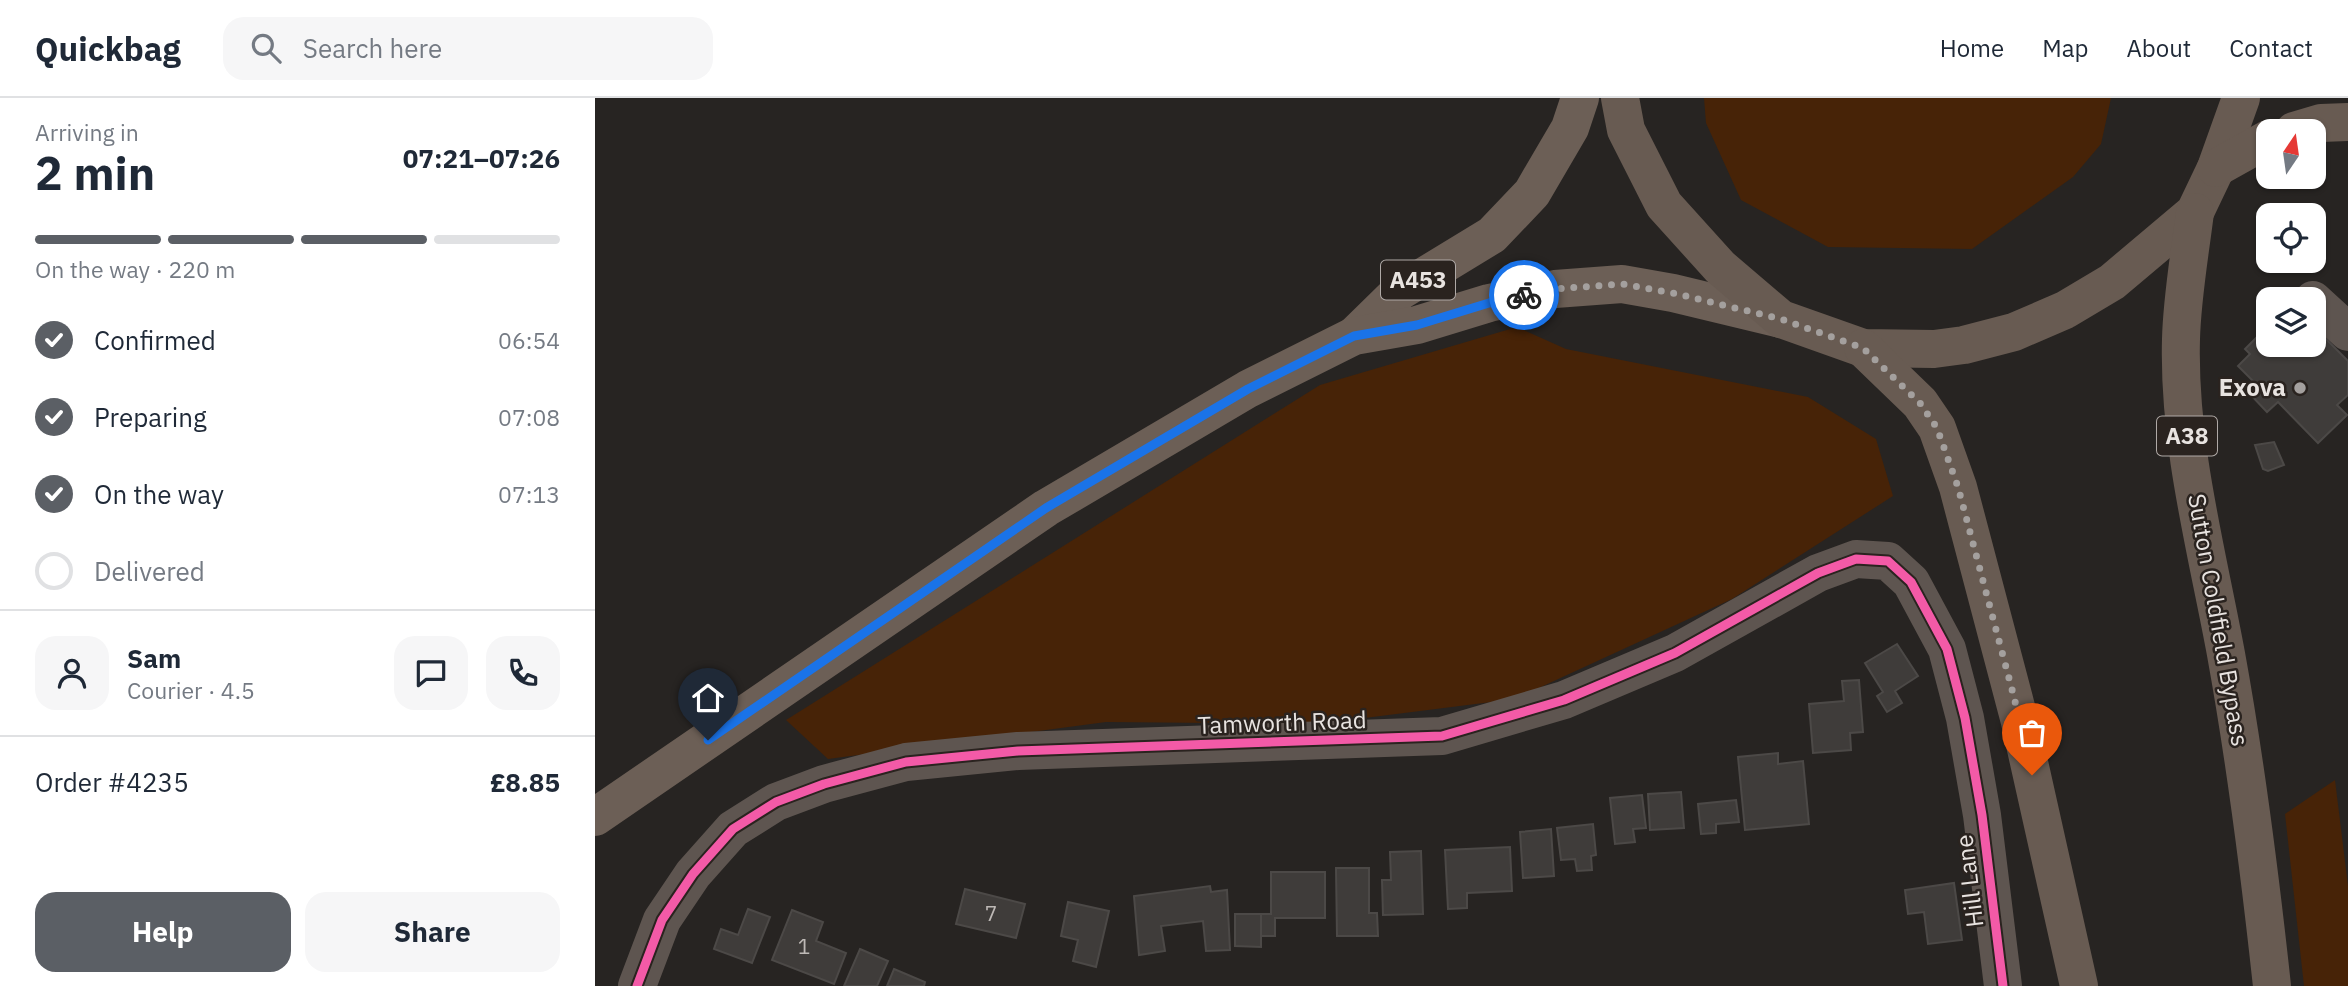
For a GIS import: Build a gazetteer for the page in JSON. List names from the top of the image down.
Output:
{
  "streets": {
    "highway": ["A38", "Sutton Coldfield Bypass"],
    "main road": ["A453"],
    "street": ["Tamworth Road", "Hill Lane"]
  },
  "crossings": [
    ["Tamworth Road", "Hill Lane"]
  ],
  "places": ["Exova"],
  "house_numbers": ["7", "1"],
  "north": "top",
  "page": {
    "header": "Quickbag",
    "search": "Search here",
    "nav": [
      "Home",
      "Map",
      "About",
      "Contact"
    ],
    "heading": ["2 min", "Arriving in", "07:21–07:26"],
    "panel": [
      "Sam",
      "Courier · 4.5",
      "Order #4235",
      "£8.85"
    ],
    "bar": "On the way · 220 m",
    "list": [
      ["Confirmed", "06:54"],
      ["Preparing", "07:08"],
      ["On the way", "07:13"],
      "Delivered"
    ],
    "buttons": ["Help", "Share"]
  }
}
